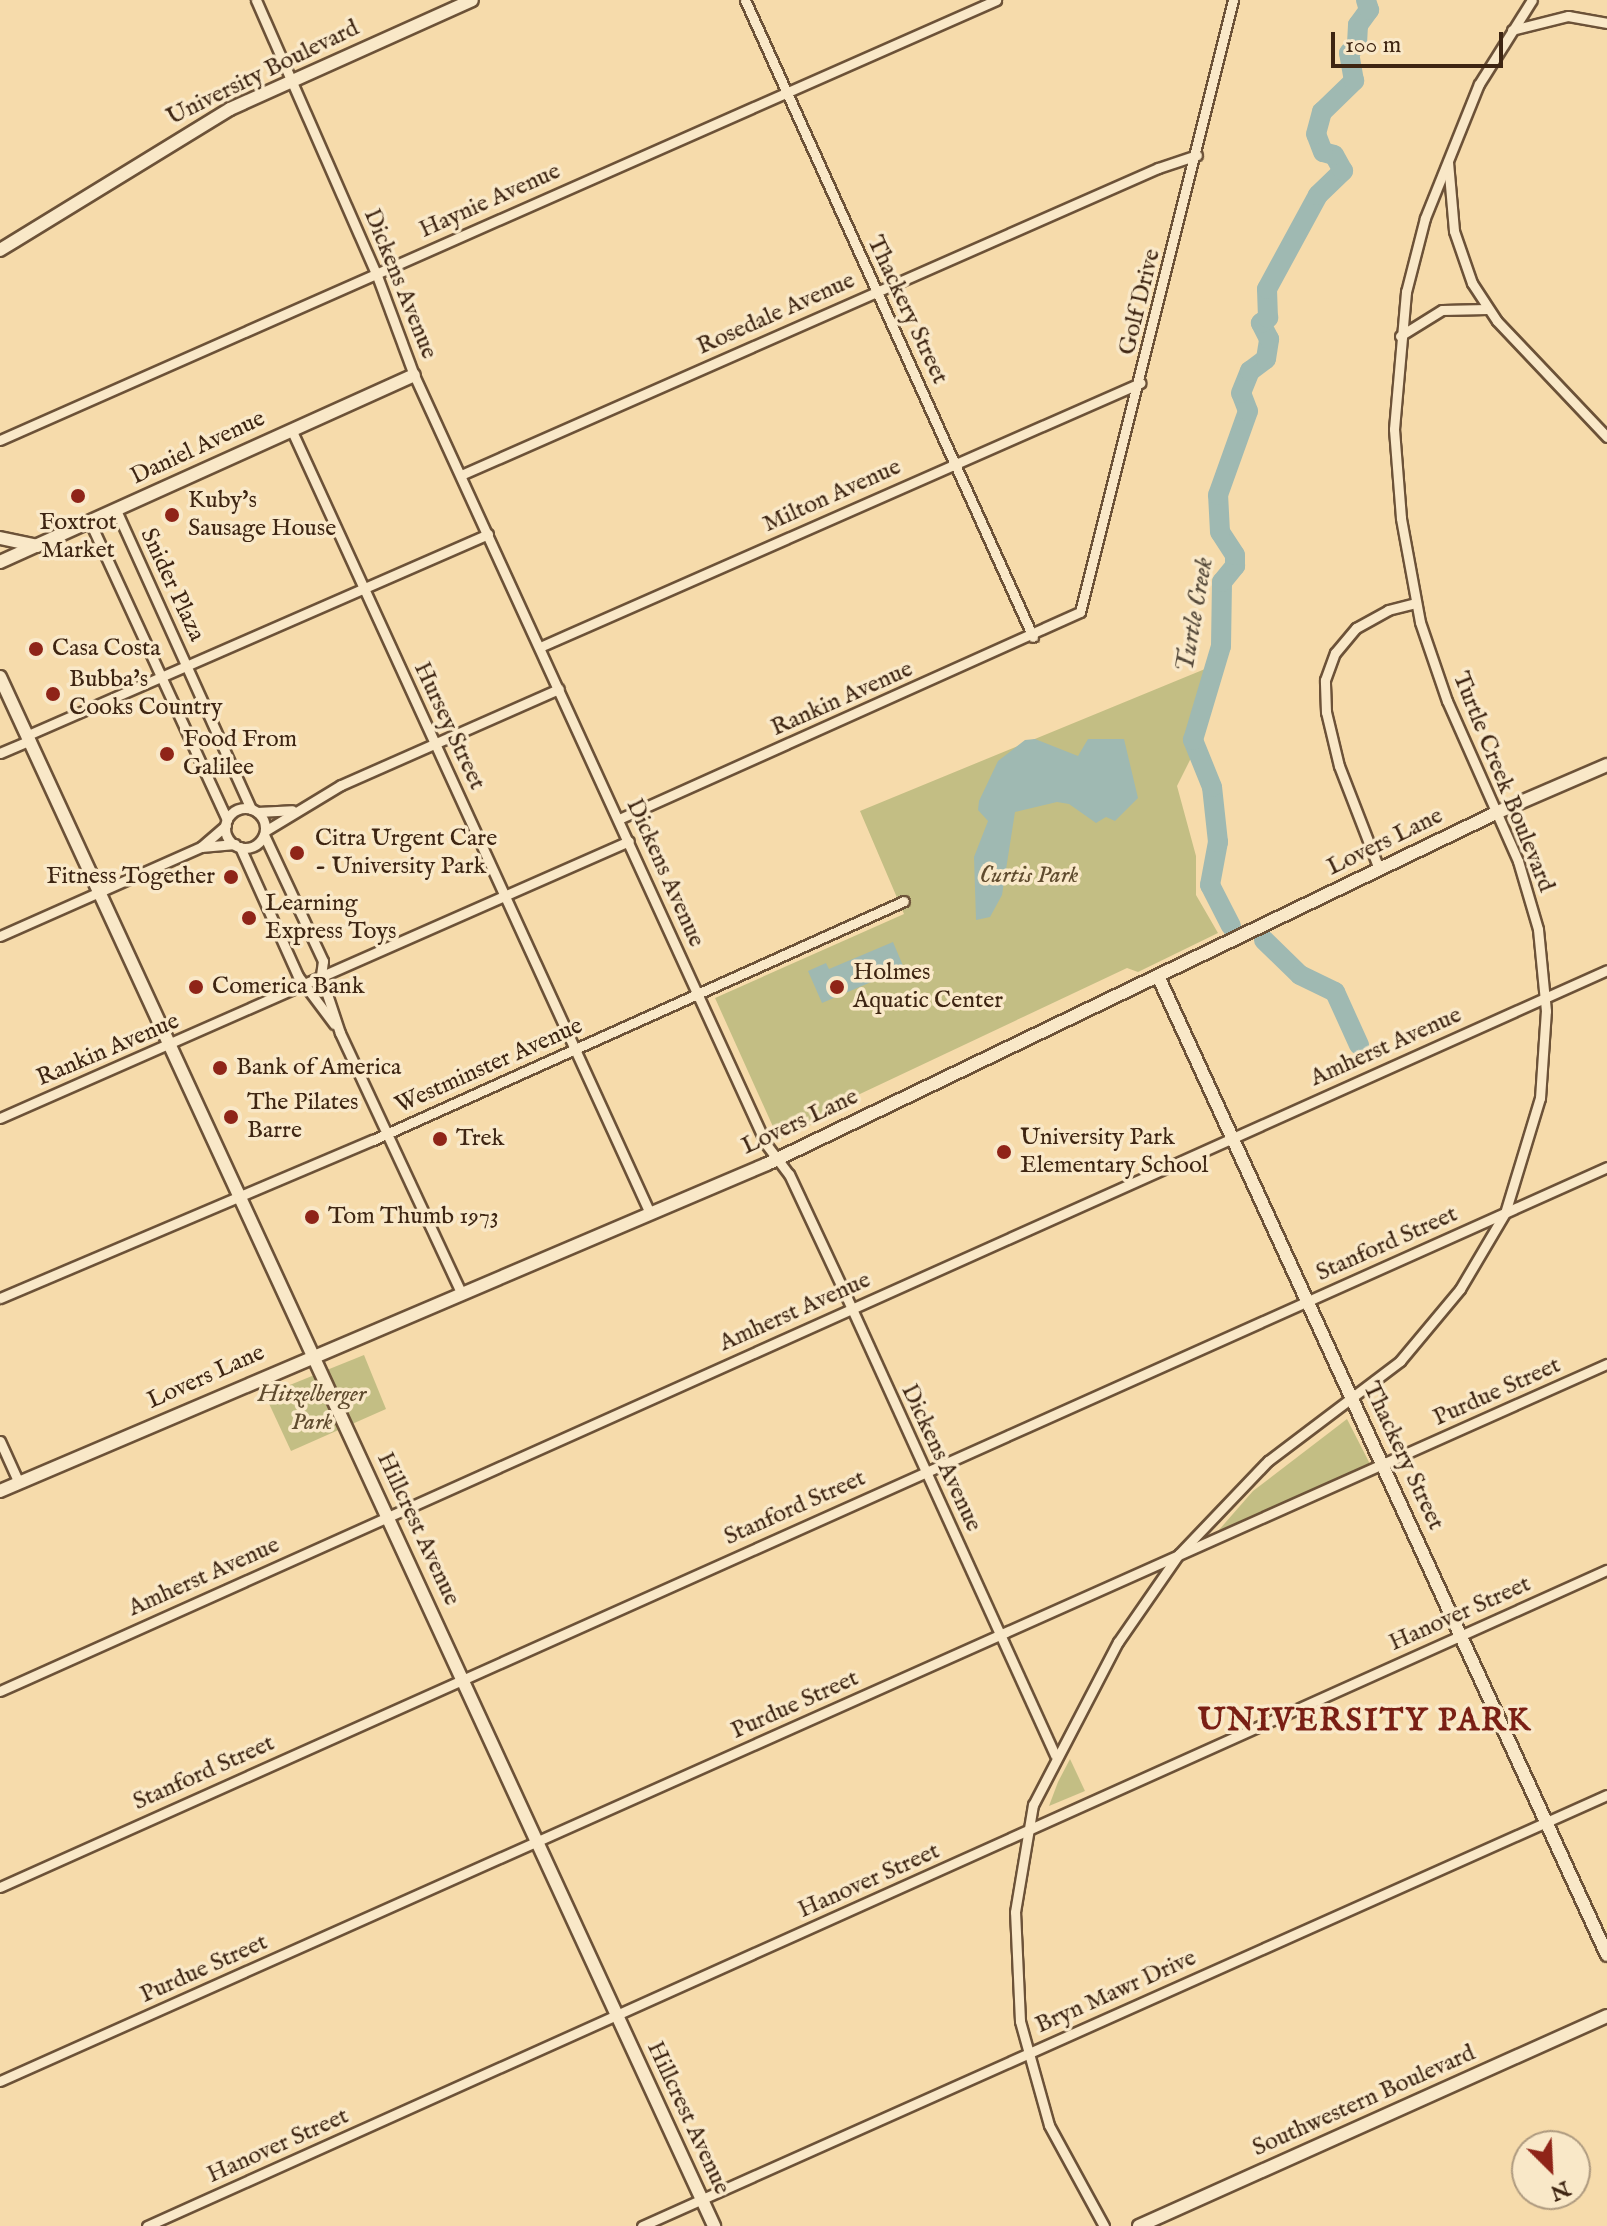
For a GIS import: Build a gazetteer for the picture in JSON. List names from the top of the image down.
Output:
{
  "streets": {
    "street": [
      "University Boulevard",
      "Haynie Avenue",
      "Dickens Avenue",
      "Golf Drive",
      "Thackery Street",
      "Rosedale Avenue",
      "Daniel Avenue",
      "Milton Avenue",
      "Snider Plaza",
      "Rankin Avenue",
      "Hursey Street",
      "Turtle Creek Boulevard",
      "Lovers Lane",
      "Amherst Avenue",
      "Westminster Avenue",
      "Stanford Street",
      "Purdue Street",
      "Hillcrest Avenue",
      "Hanover Street",
      "Bryn Mawr Drive",
      "Southwestern Boulevard"
    ]
  },
  "crossings": [
    ["University Boulevard", "Dickens Avenue"],
    ["Haynie Avenue", "Dickens Avenue"],
    ["Haynie Avenue", "Thackery Street"],
    ["Dickens Avenue", "Rosedale Avenue"],
    ["Dickens Avenue", "Daniel Avenue"],
    ["Dickens Avenue", "Milton Avenue"],
    ["Dickens Avenue", "Rankin Avenue"],
    ["Dickens Avenue", "Turtle Creek Boulevard"],
    ["Dickens Avenue", "Lovers Lane"],
    ["Dickens Avenue", "Amherst Avenue"],
    ["Dickens Avenue", "Westminster Avenue"],
    ["Dickens Avenue", "Stanford Street"],
    ["Dickens Avenue", "Purdue Street"],
    ["Golf Drive", "Rosedale Avenue"],
    ["Golf Drive", "Milton Avenue"],
    ["Golf Drive", "Rankin Avenue"],
    ["Thackery Street", "Rosedale Avenue"],
    ["Thackery Street", "Milton Avenue"],
    ["Thackery Street", "Rankin Avenue"],
    ["Thackery Street", "Turtle Creek Boulevard"],
    ["Thackery Street", "Lovers Lane"],
    ["Thackery Street", "Amherst Avenue"],
    ["Thackery Street", "Stanford Street"],
    ["Thackery Street", "Purdue Street"],
    ["Thackery Street", "Hanover Street"],
    ["Thackery Street", "Bryn Mawr Drive"],
    ["Daniel Avenue", "Snider Plaza"],
    ["Daniel Avenue", "Hursey Street"],
    ["Rankin Avenue", "Hursey Street"],
    ["Rankin Avenue", "Hillcrest Avenue"],
    ["Hursey Street", "Lovers Lane"],
    ["Hursey Street", "Westminster Avenue"],
    ["Turtle Creek Boulevard", "Lovers Lane"],
    ["Turtle Creek Boulevard", "Amherst Avenue"],
    ["Turtle Creek Boulevard", "Stanford Street"],
    ["Turtle Creek Boulevard", "Purdue Street"],
    ["Turtle Creek Boulevard", "Hanover Street"],
    ["Turtle Creek Boulevard", "Bryn Mawr Drive"],
    ["Lovers Lane", "Hillcrest Avenue"],
    ["Amherst Avenue", "Hillcrest Avenue"],
    ["Westminster Avenue", "Hillcrest Avenue"],
    ["Stanford Street", "Hillcrest Avenue"],
    ["Purdue Street", "Hillcrest Avenue"],
    ["Hillcrest Avenue", "Hanover Street"],
    ["Hillcrest Avenue", "Bryn Mawr Drive"]
  ],
  "districts": ["UNIVERSITY PARK"],
  "water": ["Turtle Creek"],
  "parks": ["Curtis Park", "Hitzelberger Park"],
  "places": [
    "Foxtrot Market",
    "Kuby's Sausage House",
    "Casa Costa",
    "Bubba's Cooks Country",
    "Food From Galilee",
    "Citra Urgent Care - University Park",
    "Fitness Together",
    "Learning Express Toys",
    "Comerica Bank",
    "Holmes Aquatic Center",
    "Bank of America",
    "The Pilates Barre",
    "Trek",
    "University Park Elementary School",
    "Tom Thumb 1973"
  ],
  "scale_bar": "100 m",
  "north": "bottom right"
}
